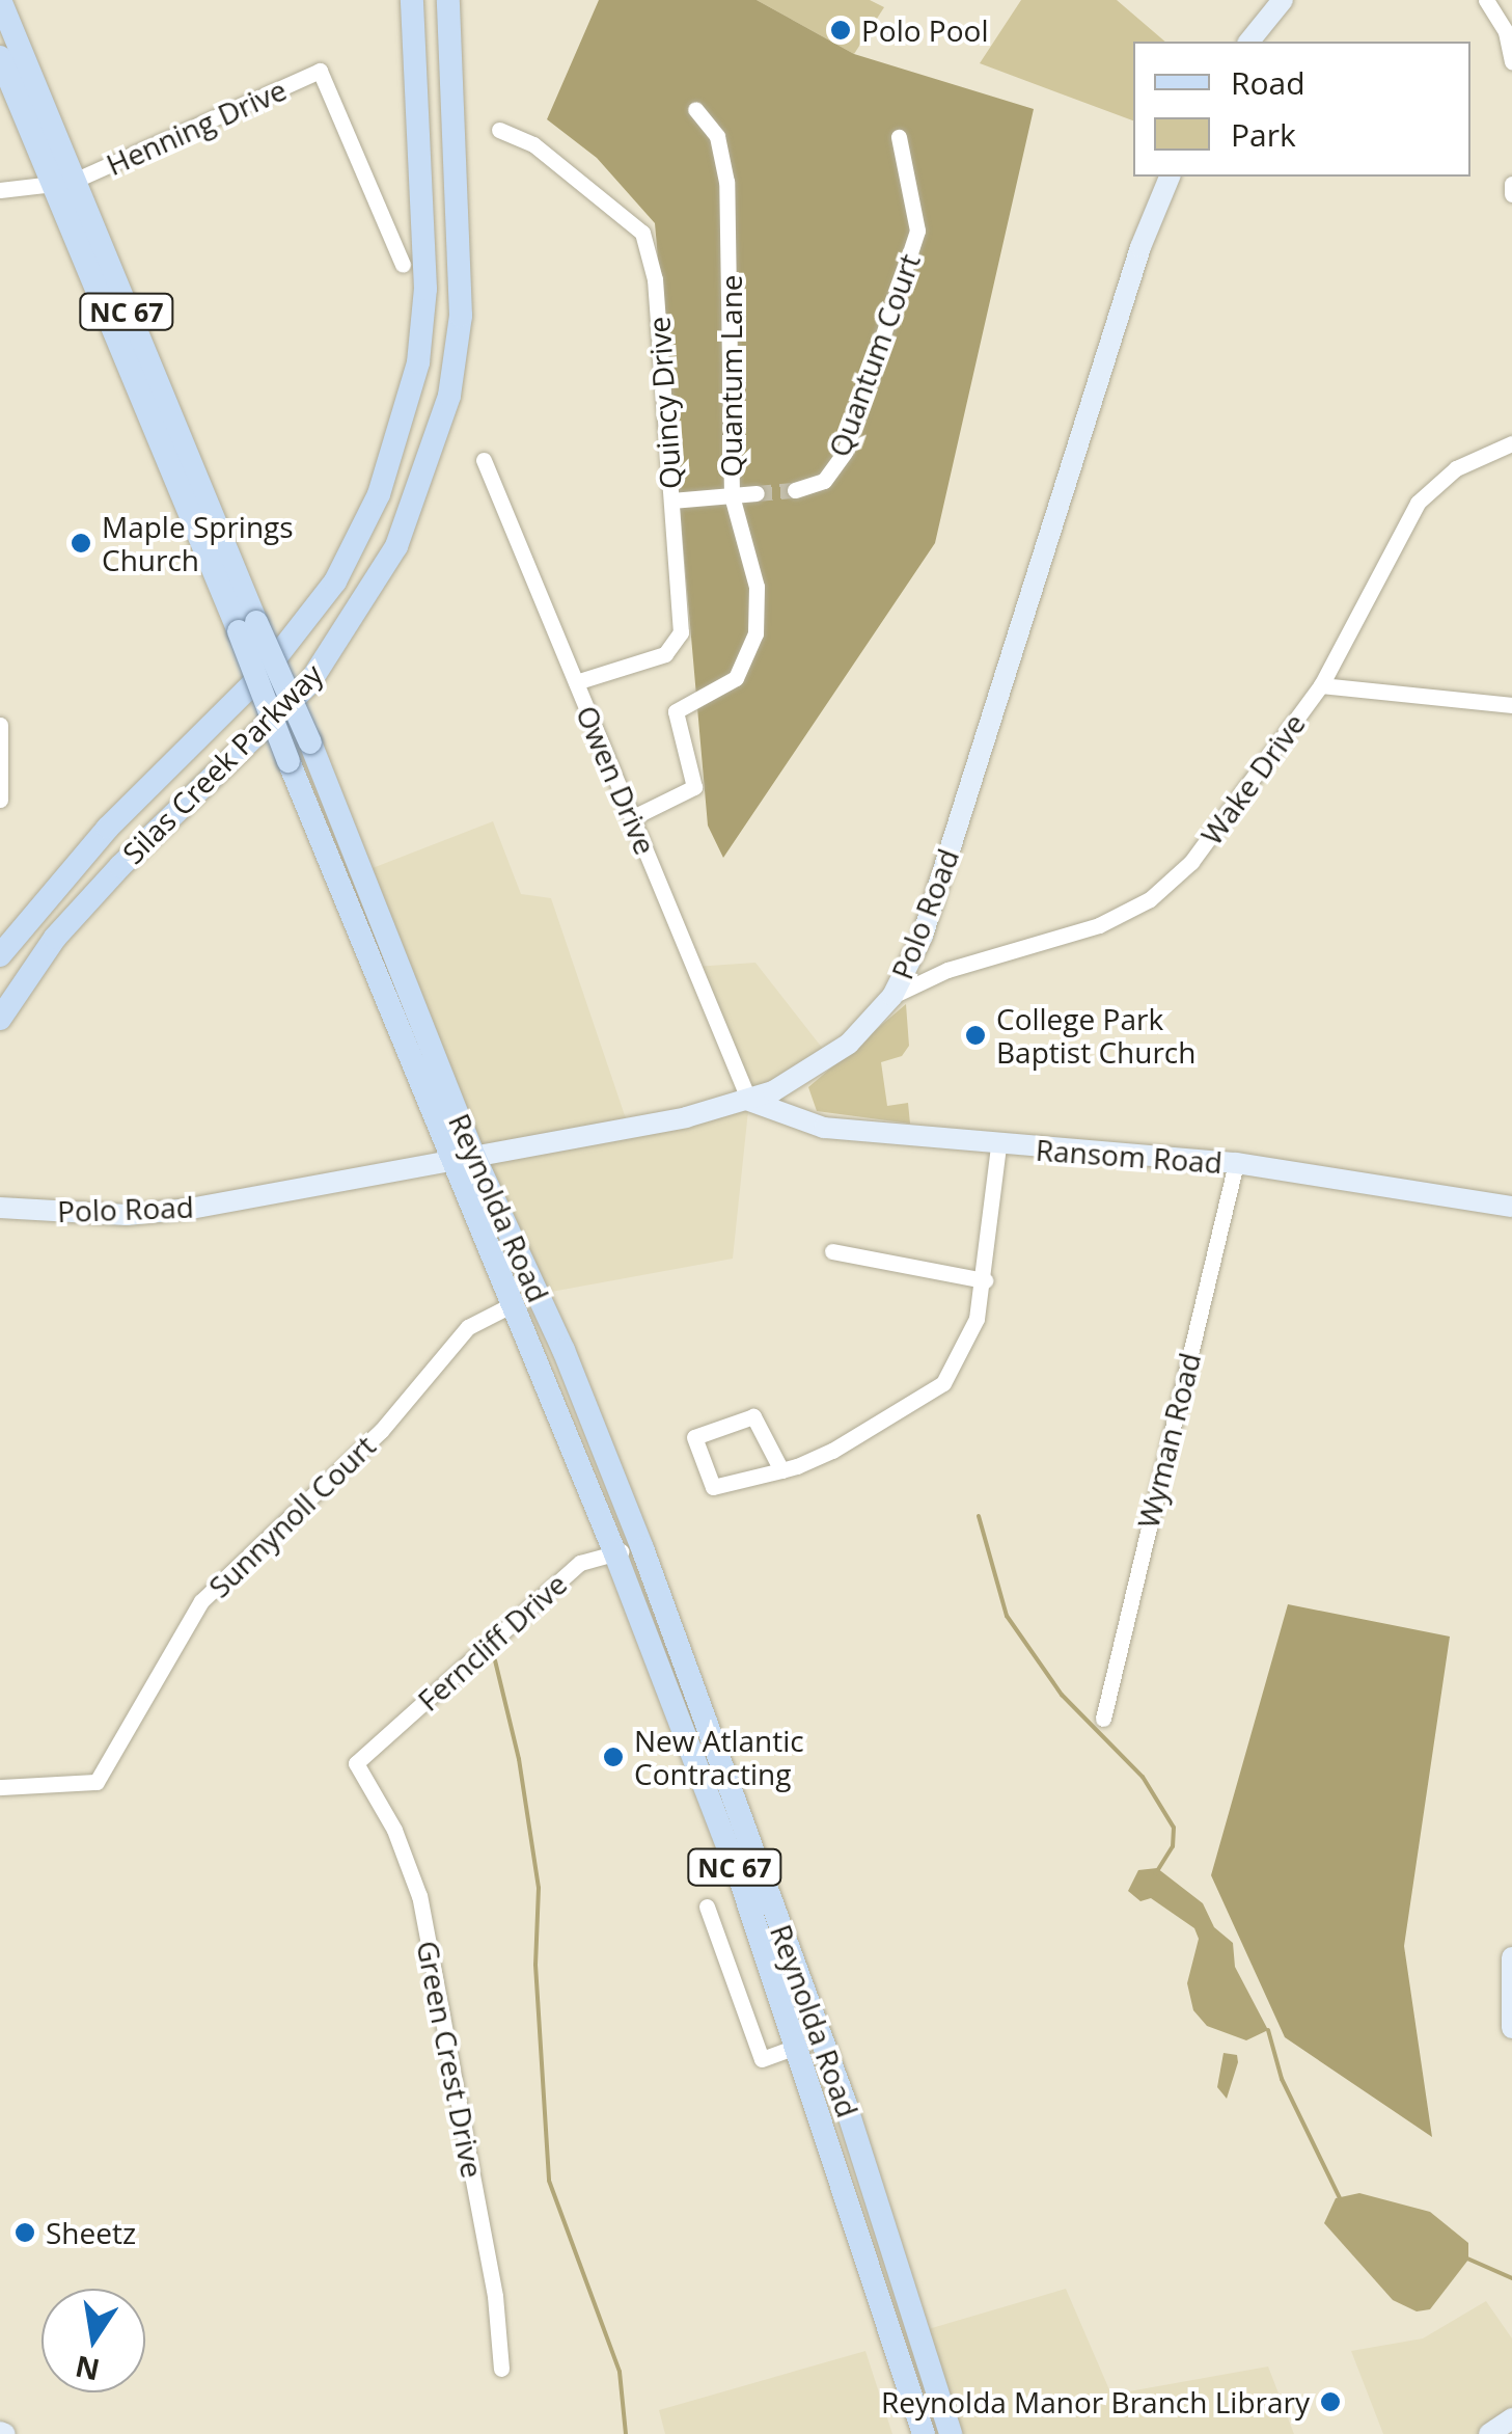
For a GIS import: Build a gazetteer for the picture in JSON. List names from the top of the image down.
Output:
{
  "streets": {
    "main road": [
      "NC 67",
      "Silas Creek Parkway",
      "Polo Road",
      "Ransom Road",
      "Reynolda Road"
    ],
    "street": [
      "Henning Drive",
      "Quantum Court",
      "Quantum Lane",
      "Quincy Drive",
      "Wake Drive",
      "Owen Drive",
      "Wyman Road",
      "Sunnynoll Court",
      "Ferncliff Drive",
      "Green Crest Drive"
    ]
  },
  "crossings": [
    ["Henning Drive", "Reynolda Road"],
    ["Quantum Lane", "Owen Drive"],
    ["Quincy Drive", "Owen Drive"],
    ["Wake Drive", "Polo Road"],
    ["Owen Drive", "Polo Road"],
    ["Owen Drive", "Ransom Road"],
    ["Polo Road", "Ransom Road"],
    ["Polo Road", "Reynolda Road"],
    ["Ransom Road", "Wyman Road"],
    ["Reynolda Road", "Sunnynoll Court"],
    ["Reynolda Road", "Ferncliff Drive"],
    ["Ferncliff Drive", "Green Crest Drive"]
  ],
  "places": [
    "Polo Pool",
    "Maple Springs Church",
    "College Park Baptist Church",
    "New Atlantic Contracting",
    "Sheetz",
    "Reynolda Manor Branch Library"
  ],
  "legend": ["Road", "Park"],
  "north": "bottom"
}
